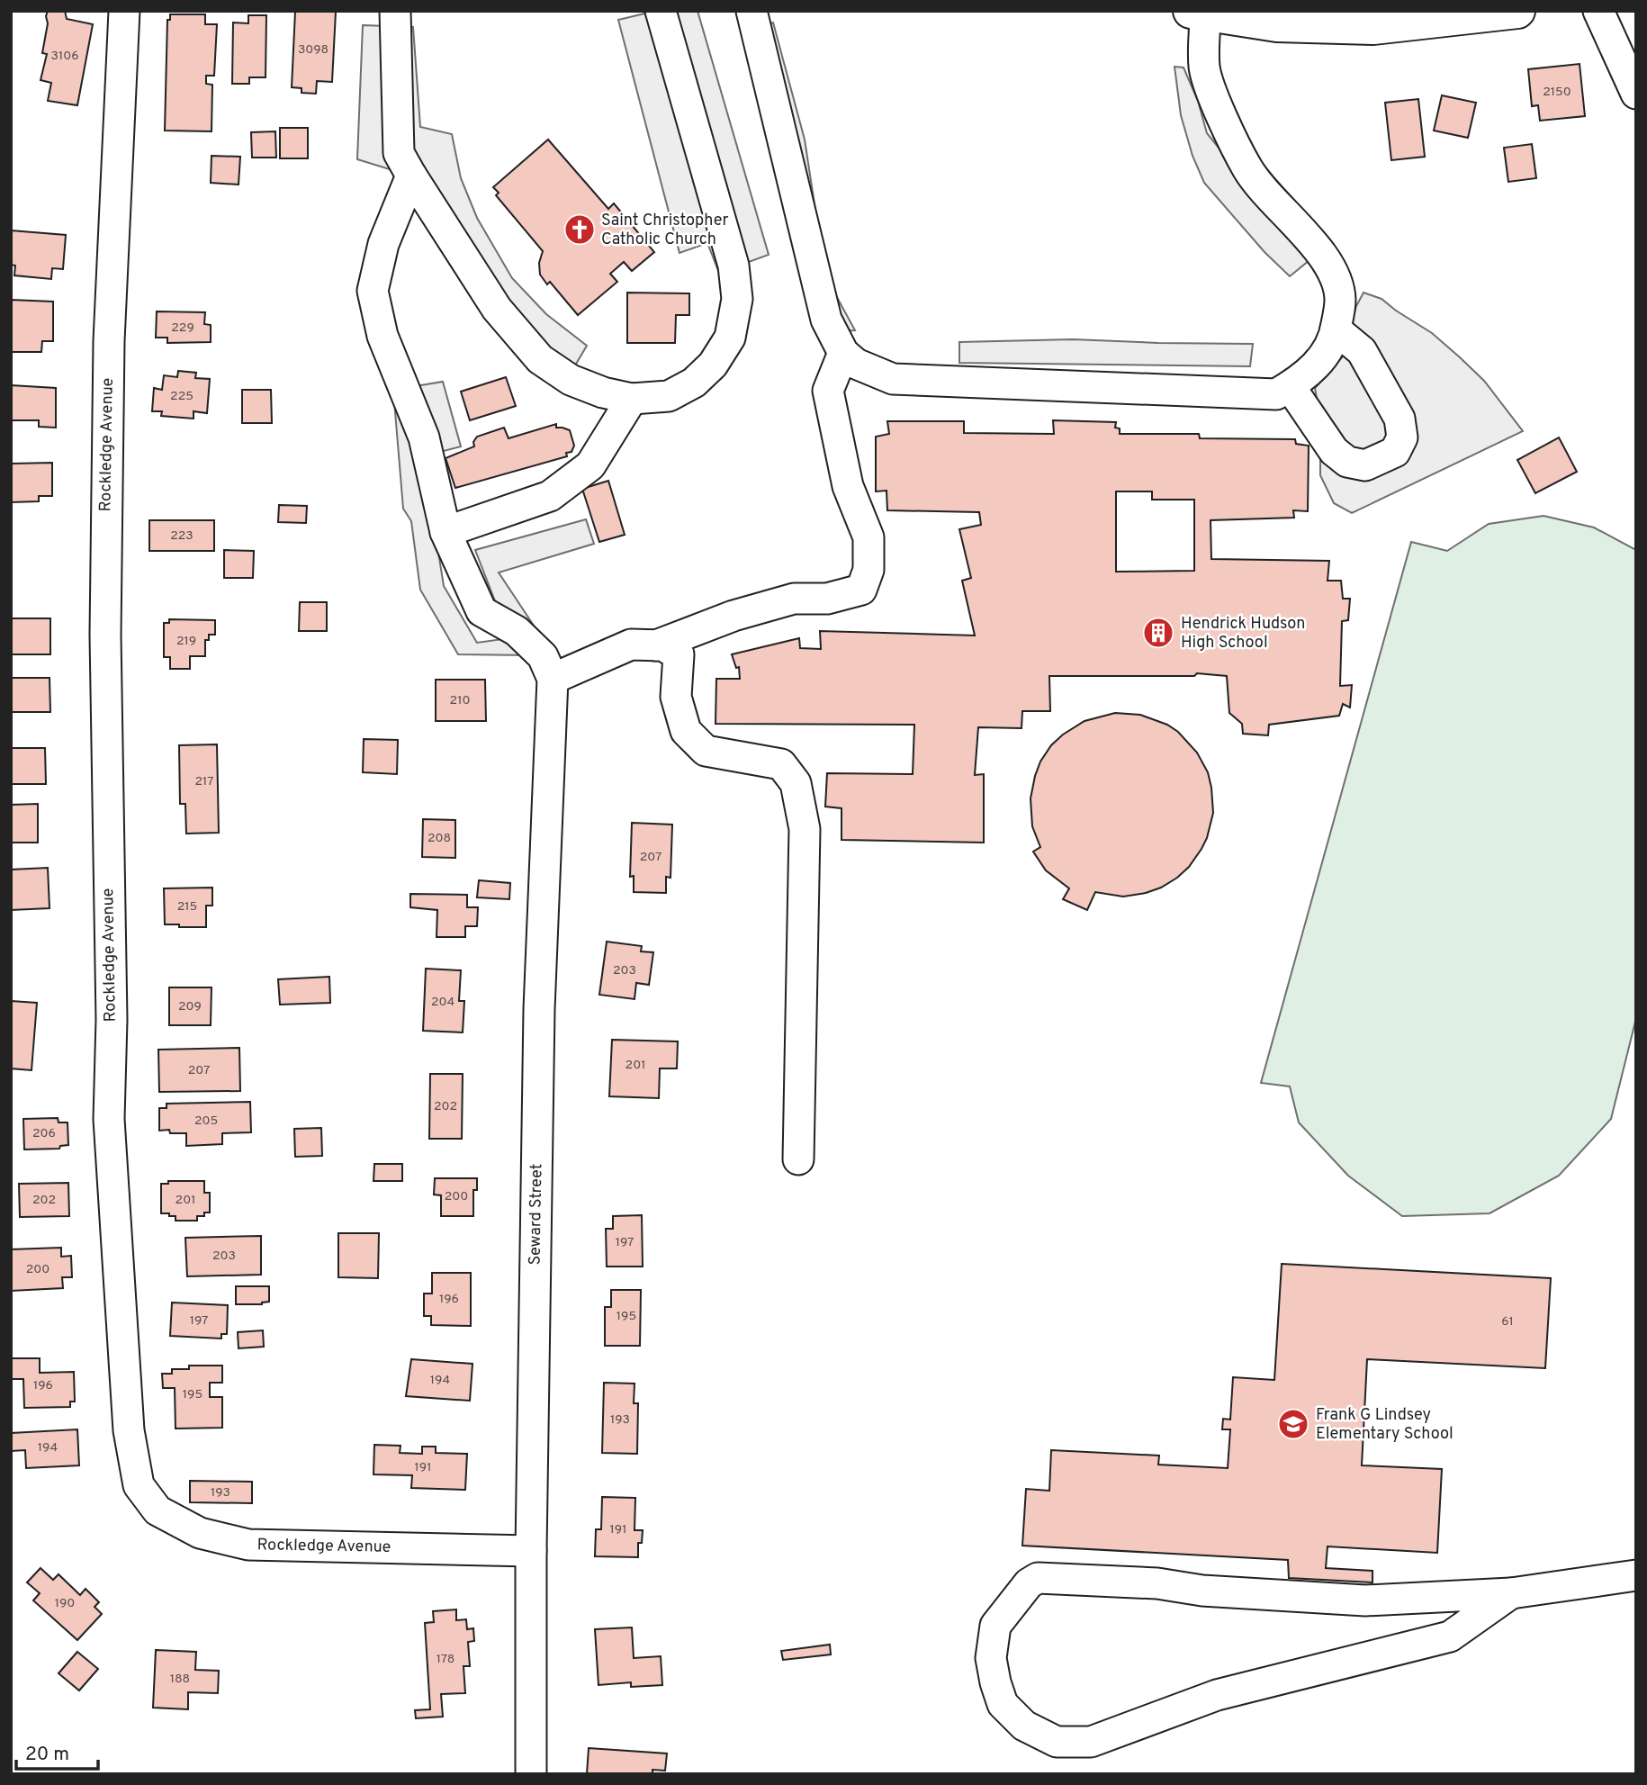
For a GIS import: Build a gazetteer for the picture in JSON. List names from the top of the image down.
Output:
{
  "streets": {
    "street": ["Rockledge Avenue", "Seward Street"]
  },
  "crossings": [
    ["Rockledge Avenue", "Seward Street"]
  ],
  "places": {
    "church": ["Saint Christopher Catholic Church"],
    "building": ["Hendrick Hudson High School"],
    "school or university": ["Frank G Lindsey Elementary School"]
  },
  "house_numbers": [
    "3098",
    "3106",
    "2150",
    "229",
    "225",
    "223",
    "219",
    "210",
    "217",
    "208",
    "207",
    "215",
    "203",
    "204",
    "209",
    "201",
    "207",
    "202",
    "205",
    "206",
    "200",
    "202",
    "201",
    "197",
    "203",
    "200",
    "196",
    "195",
    "197",
    "61",
    "194",
    "196",
    "195",
    "193",
    "194",
    "191",
    "193",
    "191",
    "190",
    "178",
    "188"
  ],
  "scale_bar": "20 m"
}
